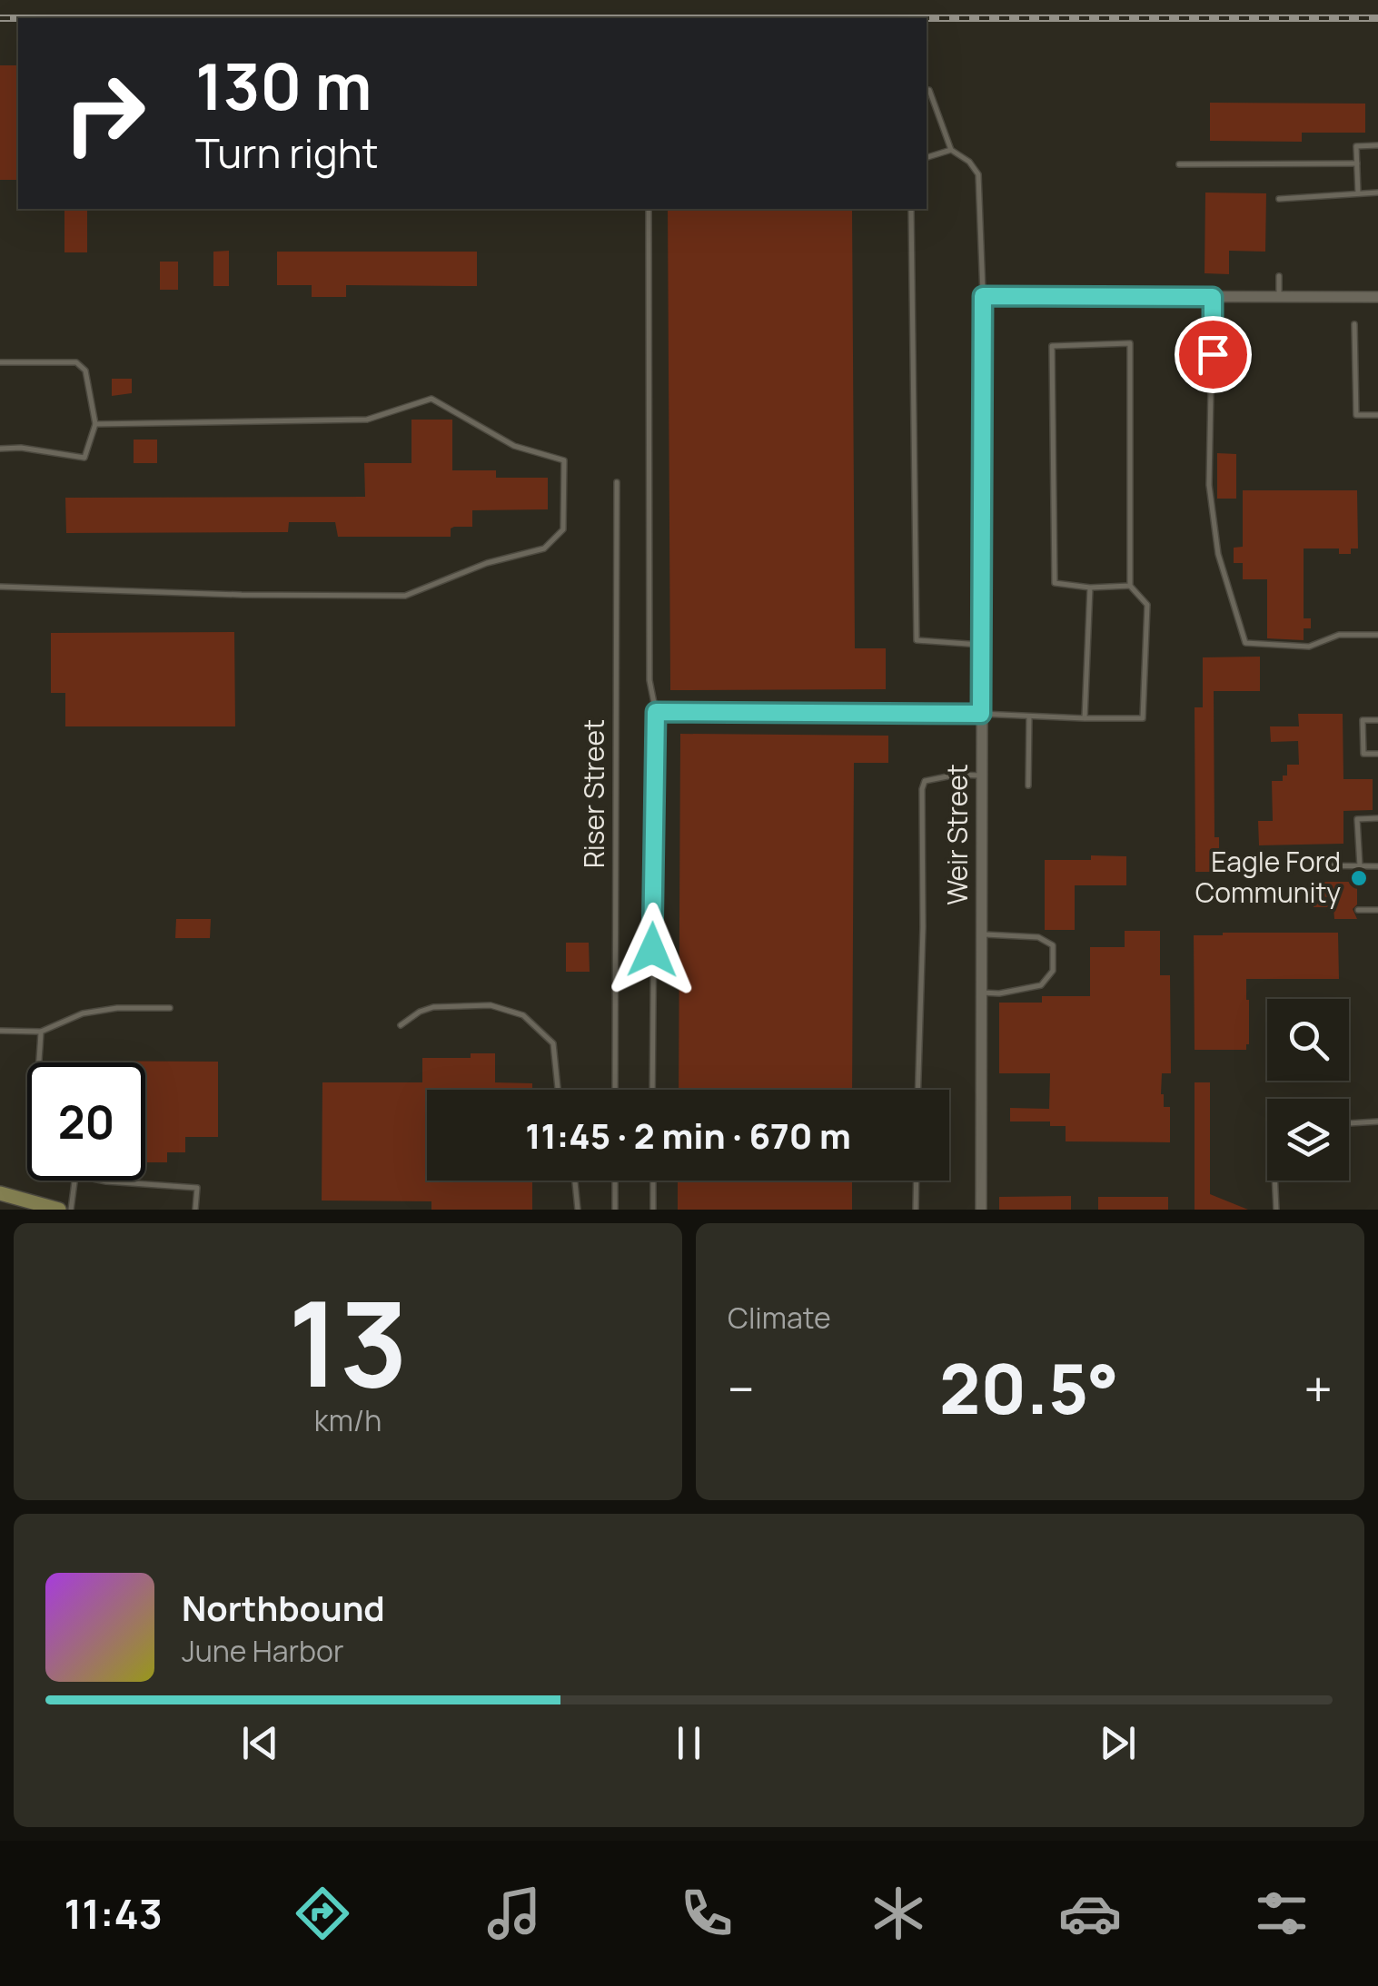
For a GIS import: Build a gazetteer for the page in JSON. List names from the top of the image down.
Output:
{
  "streets": {
    "street": ["Weir Street"],
    "lane": ["Riser Street"]
  },
  "places": ["Eagle Ford Community"],
  "page": {
    "turn": ["130 m", "Turn right"],
    "limit": "20",
    "trip": "11:45 · 2 min · 670 m",
    "tile": [
      ["13", "km/h"],
      "Climate"
    ],
    "heat": ["−", "20.5°", "+"],
    "song": ["Northbound", "June Harbor"],
    "tabs": "11:43"
  }
}
